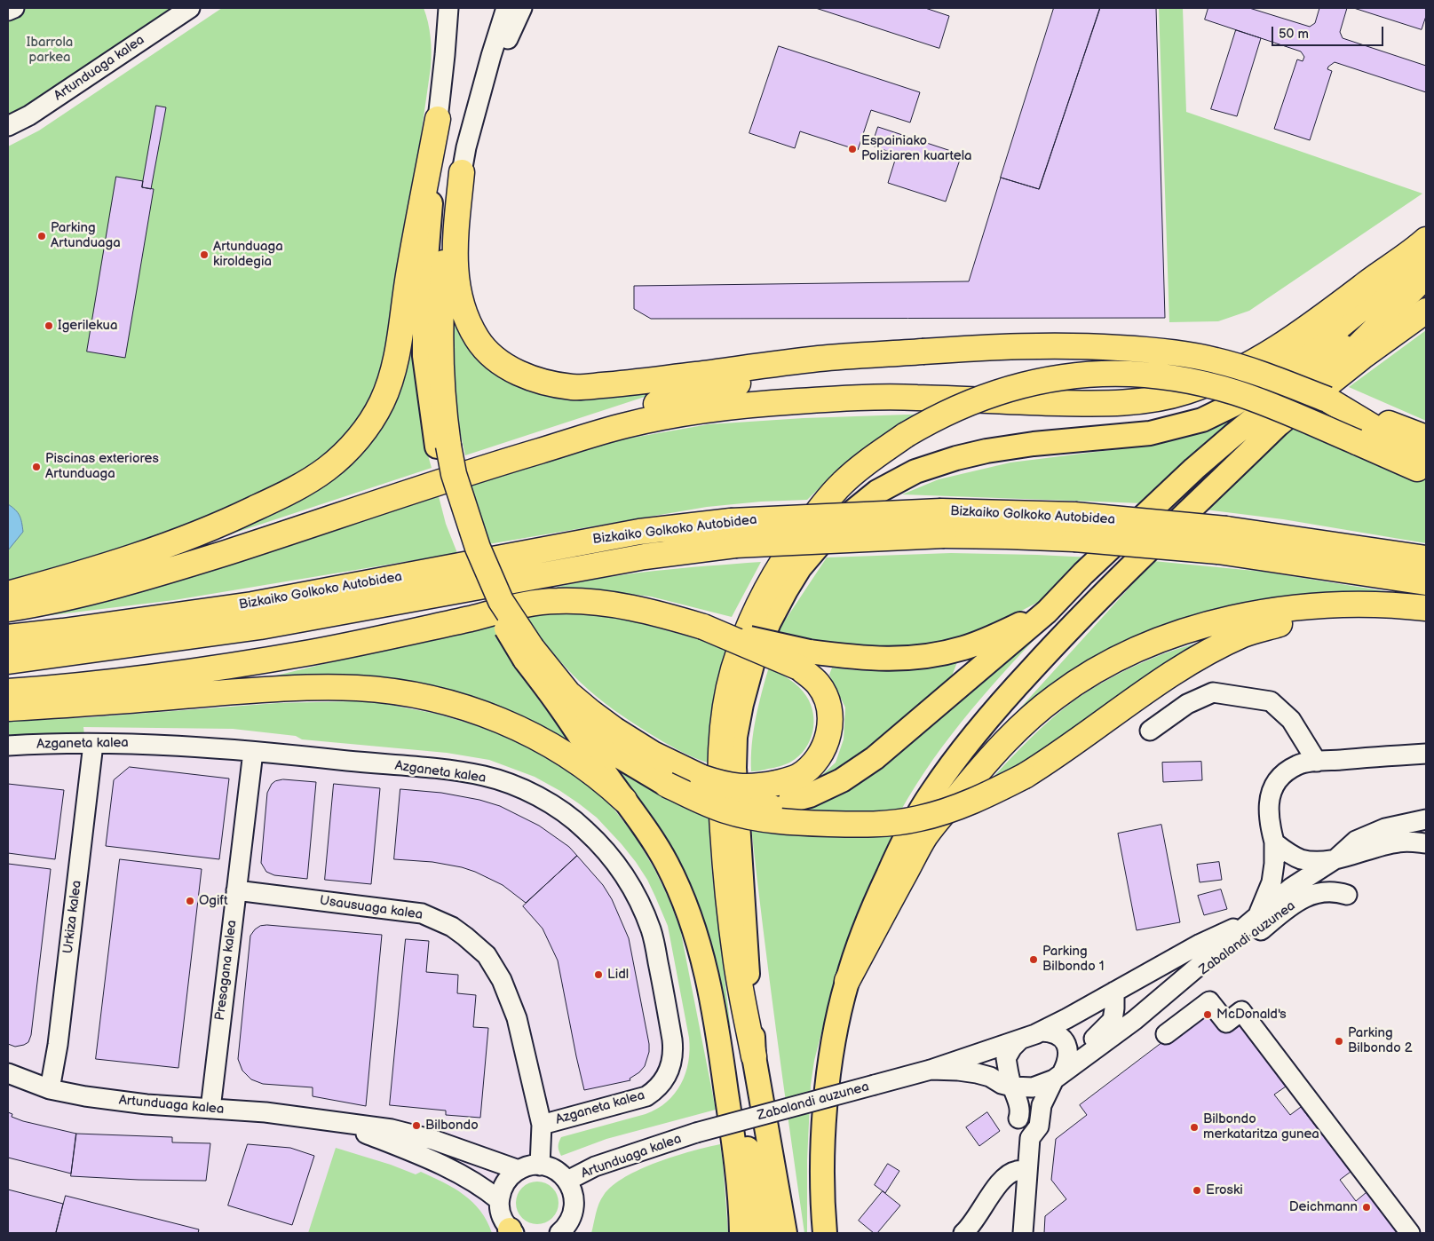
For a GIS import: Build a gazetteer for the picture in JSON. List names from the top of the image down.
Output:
{
  "streets": {
    "highway": ["Bizkaiko Golkoko Autobidea"],
    "street": [
      "Artunduaga kalea",
      "Azganeta kalea",
      "Usausuaga kalea",
      "Urkiza kalea",
      "Zabalandi auzunea",
      "Presagana kalea"
    ]
  },
  "crossings": [
    ["Artunduaga kalea", "Usausuaga kalea"],
    ["Artunduaga kalea", "Urkiza kalea"],
    ["Artunduaga kalea", "Zabalandi auzunea"],
    ["Artunduaga kalea", "Presagana kalea"],
    ["Azganeta kalea", "Usausuaga kalea"],
    ["Azganeta kalea", "Urkiza kalea"],
    ["Azganeta kalea", "Presagana kalea"],
    ["Usausuaga kalea", "Presagana kalea"]
  ],
  "parks": ["Ibarrola parkea"],
  "places": [
    "Espainiako Poliziaren kuartela",
    "Parking Artunduaga",
    "Artunduaga kiroldegia",
    "Igerilekua",
    "Piscinas exteriores Artunduaga",
    "Ogift",
    "Parking Bilbondo 1",
    "Lidl",
    "McDonald's",
    "Parking Bilbondo 2",
    "Bilbondo",
    "Bilbondo merkataritza gunea",
    "Eroski",
    "Deichmann"
  ],
  "scale_bar": "50 m"
}
